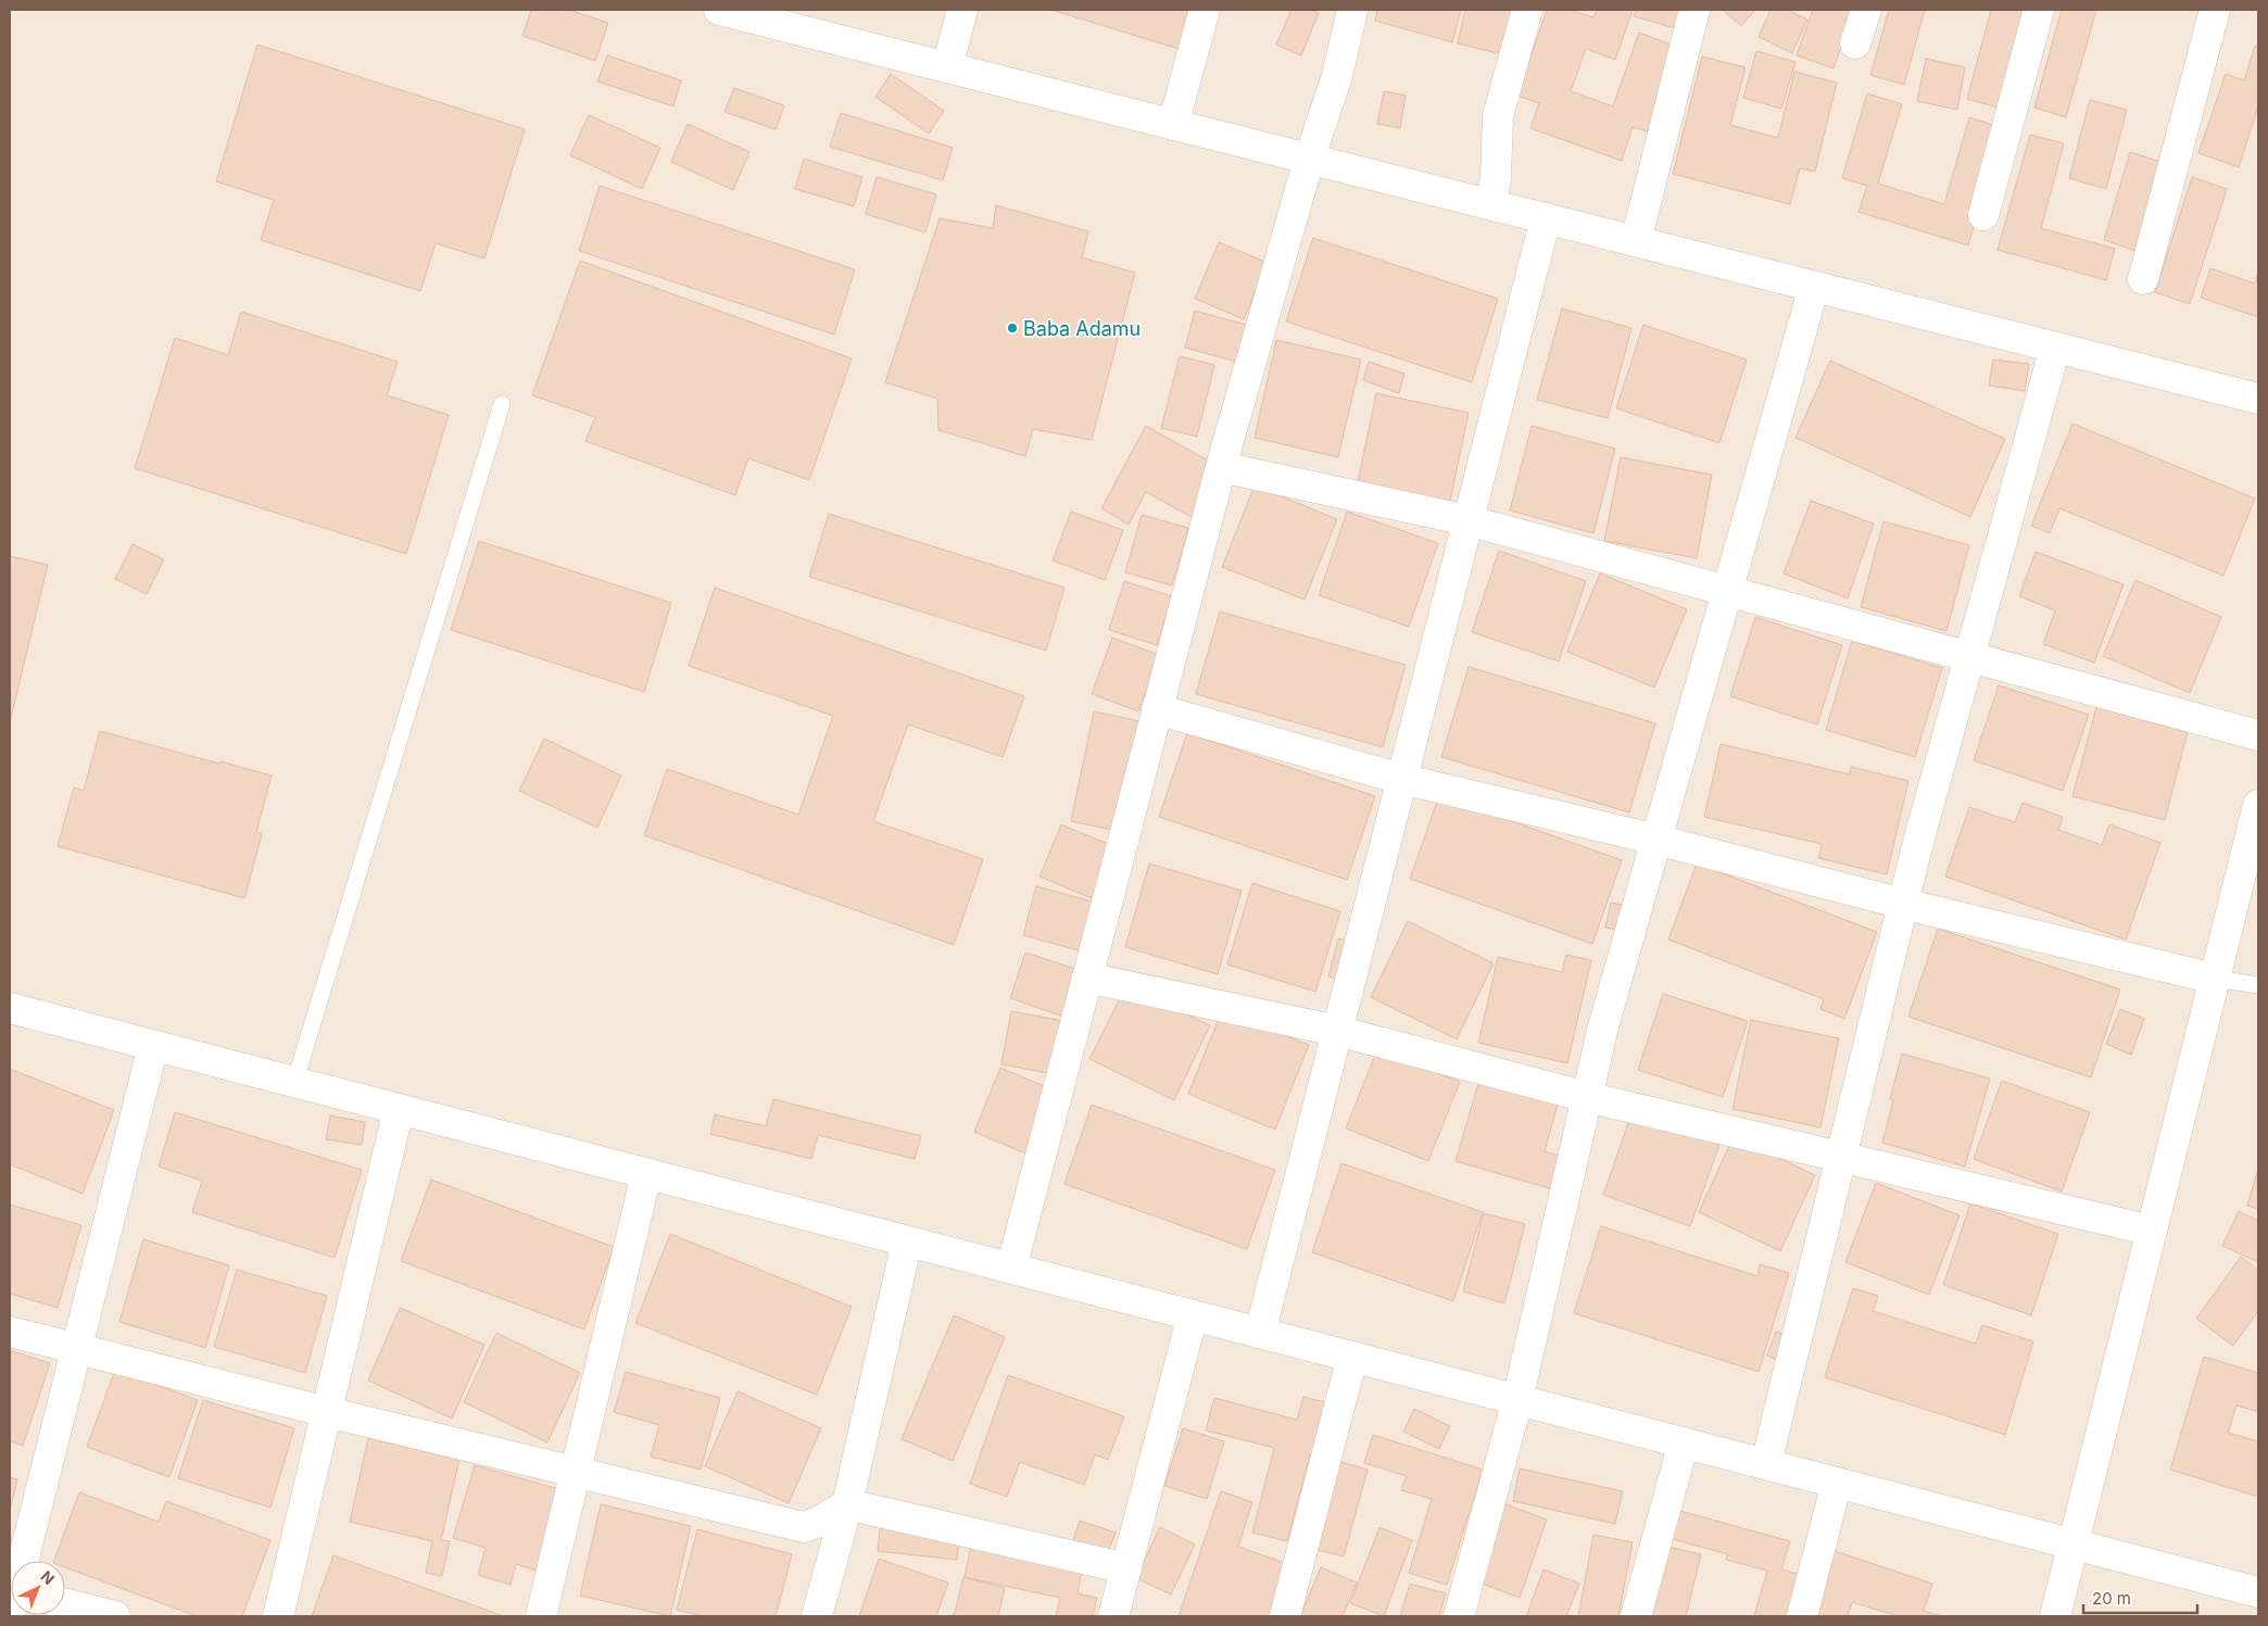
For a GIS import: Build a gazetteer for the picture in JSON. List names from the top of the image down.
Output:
{
  "places": ["Baba Adamu"],
  "scale_bar": "20 m",
  "north": "top right"
}
